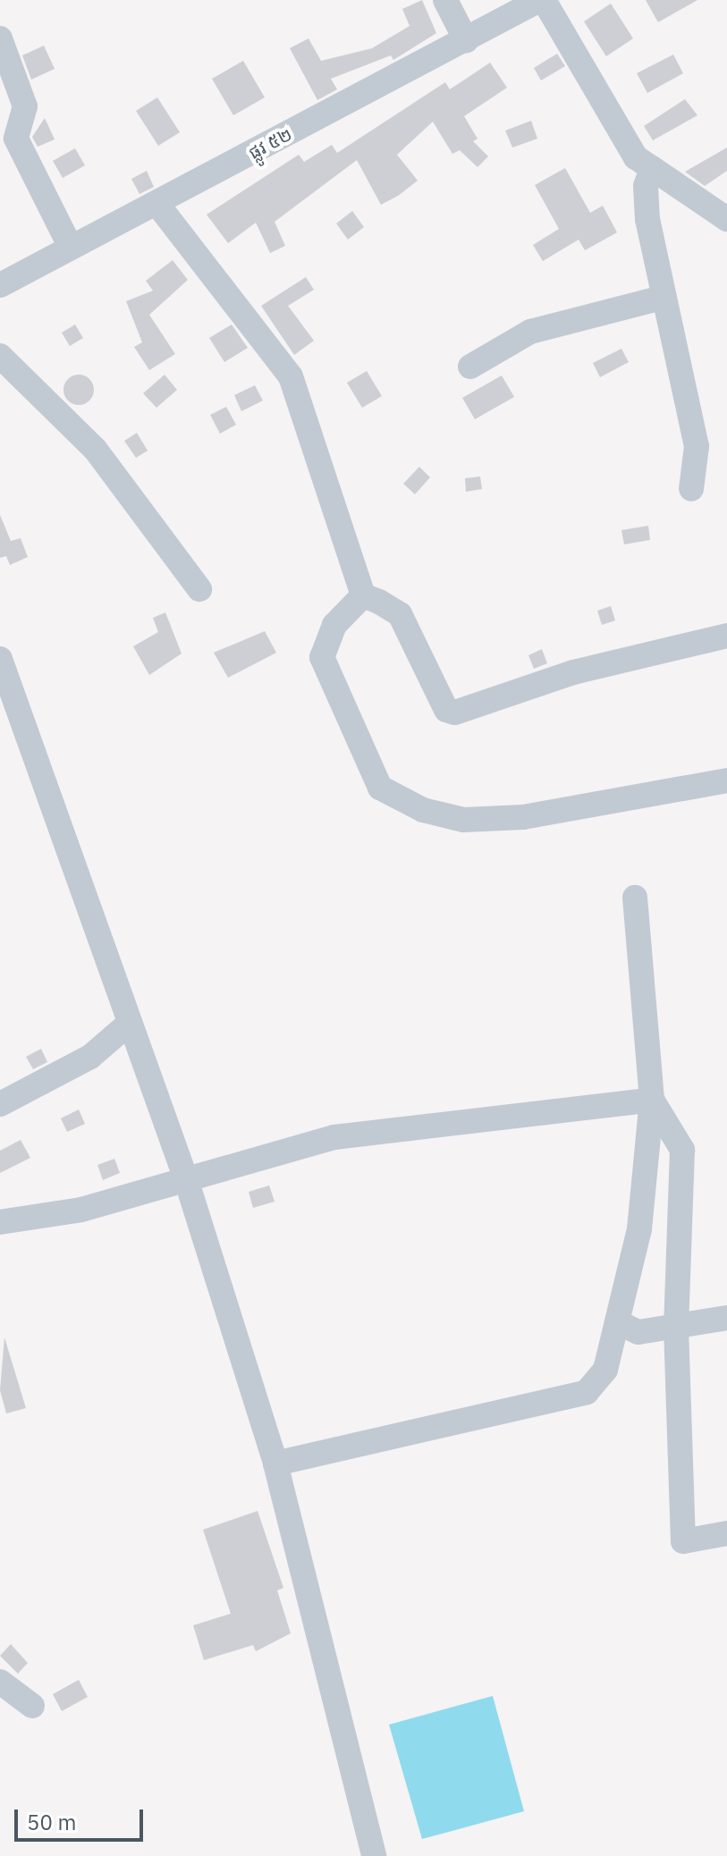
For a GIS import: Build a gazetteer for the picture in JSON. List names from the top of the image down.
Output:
{
  "streets": {
    "street": ["ផ្លូវ ៥២"]
  },
  "scale_bar": "50 m"
}
